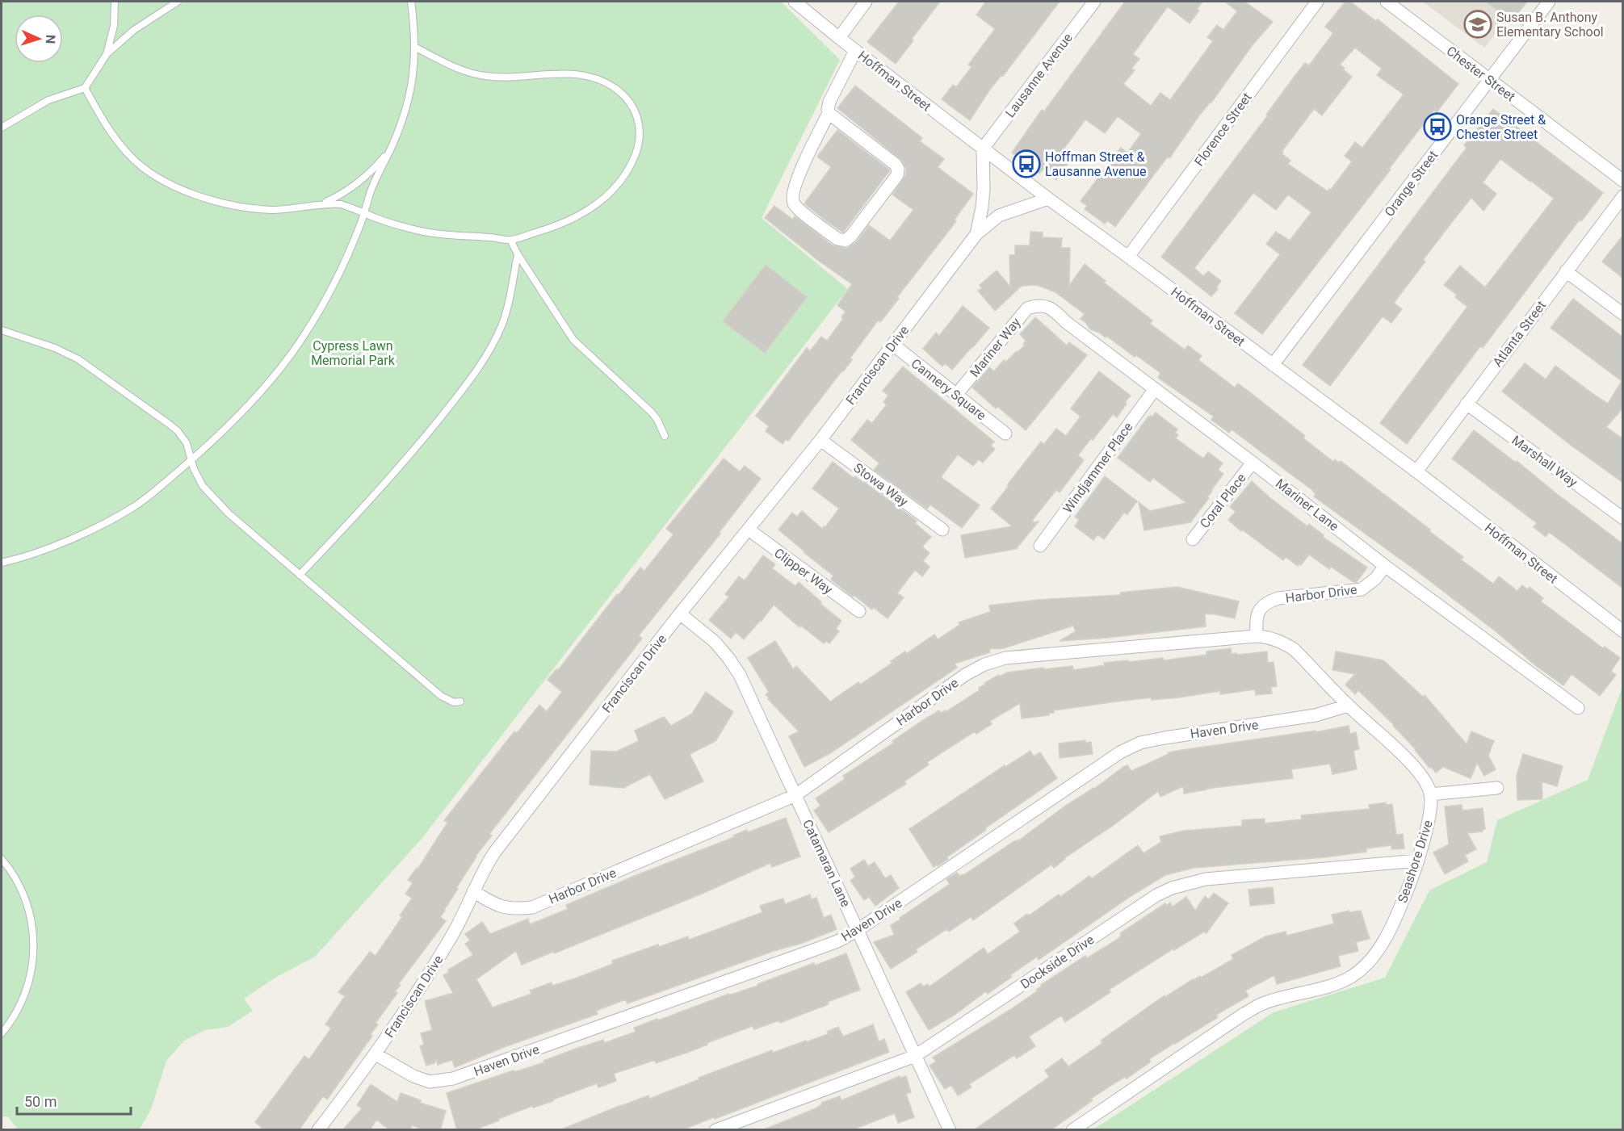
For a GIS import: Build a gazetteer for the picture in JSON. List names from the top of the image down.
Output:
{
  "streets": {
    "street": [
      "Chester Street",
      "Lausanne Avenue",
      "Hoffman Street",
      "Florence Street",
      "Orange Street",
      "Atlanta Street",
      "Mariner Way",
      "Franciscan Drive",
      "Cannery Square",
      "Marshall Way",
      "Windjammer Place",
      "Stowa Way",
      "Coral Place",
      "Mariner Lane",
      "Clipper Way",
      "Harbor Drive",
      "Haven Drive",
      "Seashore Drive",
      "Catamaran Lane",
      "Dockside Drive"
    ]
  },
  "crossings": [
    ["Chester Street", "Orange Street"],
    ["Lausanne Avenue", "Hoffman Street"],
    ["Lausanne Avenue", "Franciscan Drive"],
    ["Hoffman Street", "Florence Street"],
    ["Hoffman Street", "Orange Street"],
    ["Hoffman Street", "Atlanta Street"],
    ["Hoffman Street", "Franciscan Drive"],
    ["Atlanta Street", "Marshall Way"],
    ["Mariner Way", "Cannery Square"],
    ["Mariner Way", "Mariner Lane"],
    ["Franciscan Drive", "Cannery Square"],
    ["Franciscan Drive", "Stowa Way"],
    ["Franciscan Drive", "Clipper Way"],
    ["Franciscan Drive", "Harbor Drive"],
    ["Franciscan Drive", "Haven Drive"],
    ["Franciscan Drive", "Catamaran Lane"],
    ["Windjammer Place", "Mariner Lane"],
    ["Coral Place", "Mariner Lane"],
    ["Mariner Lane", "Harbor Drive"],
    ["Harbor Drive", "Catamaran Lane"],
    ["Haven Drive", "Catamaran Lane"],
    ["Seashore Drive", "Dockside Drive"],
    ["Catamaran Lane", "Dockside Drive"]
  ],
  "parks": ["Cypress Lawn Memorial Park"],
  "places": {
    "school or university": ["Susan B. Anthony Elementary School"],
    "bus stop": ["Orange Street & Chester Street", "Hoffman Street & Lausanne Avenue"]
  },
  "scale_bar": "50 m",
  "north": "right"
}
